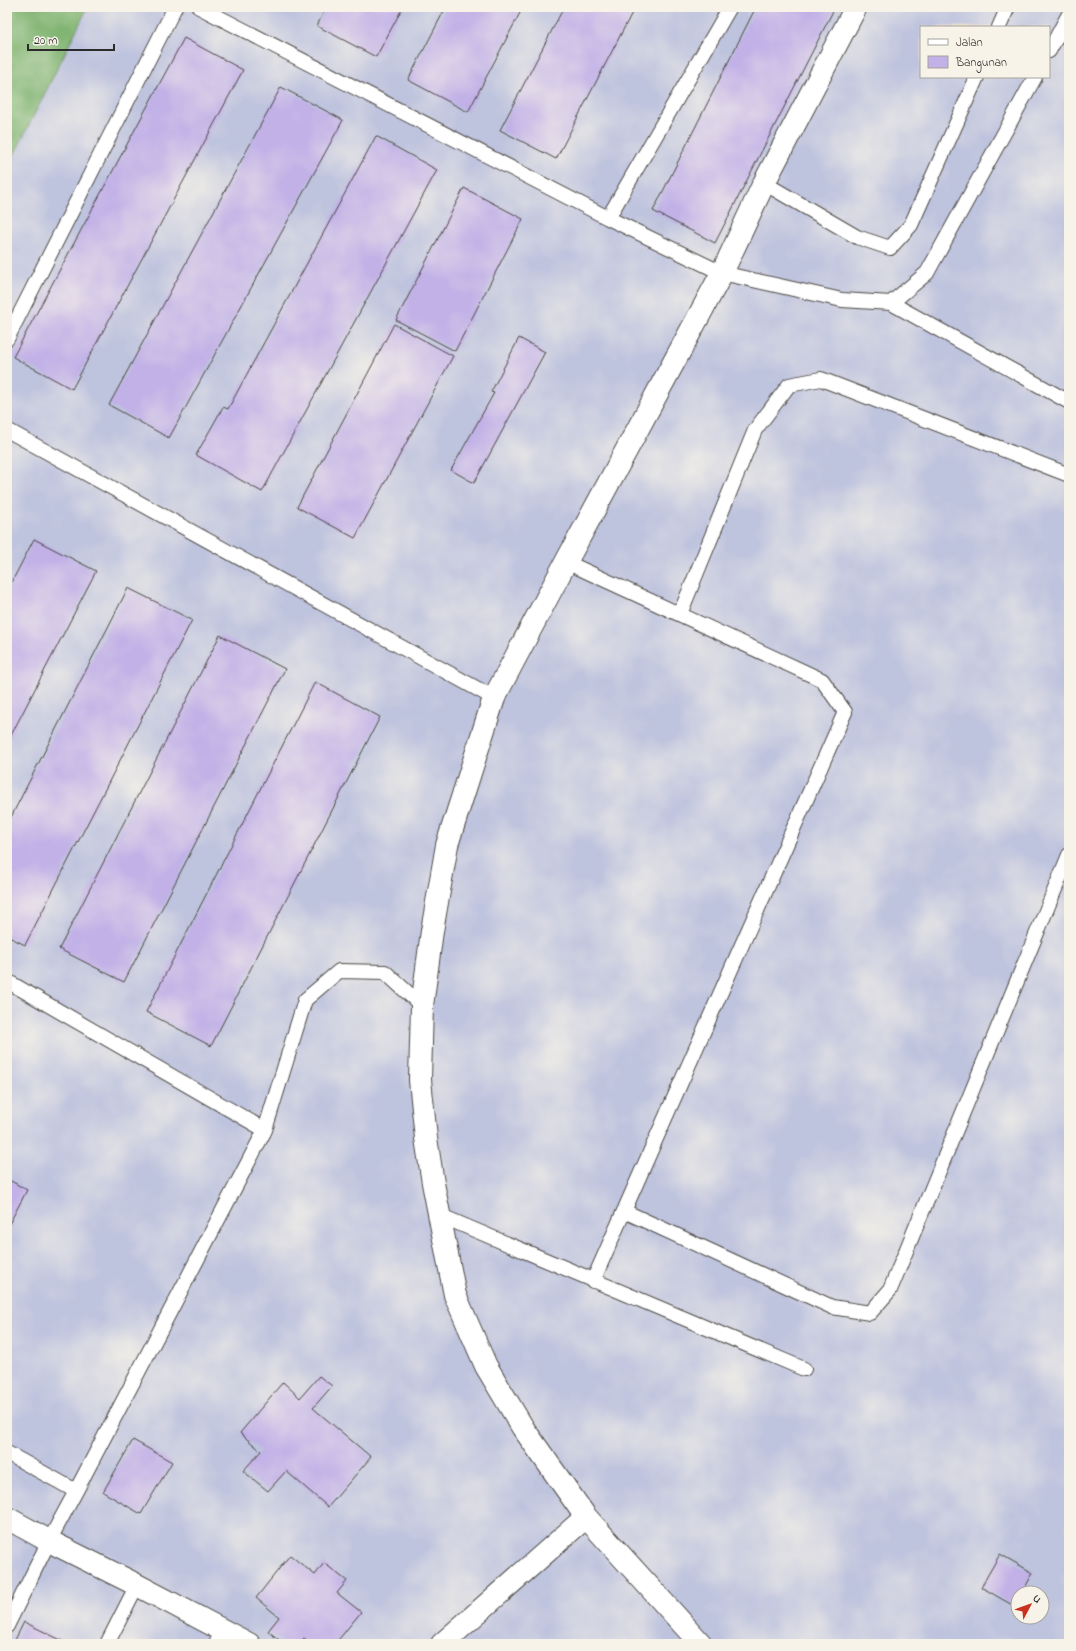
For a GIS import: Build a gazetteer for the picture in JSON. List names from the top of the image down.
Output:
{
  "legend": ["Jalan", "Bangunan"],
  "scale_bar": "20 m",
  "north": "top right"
}
